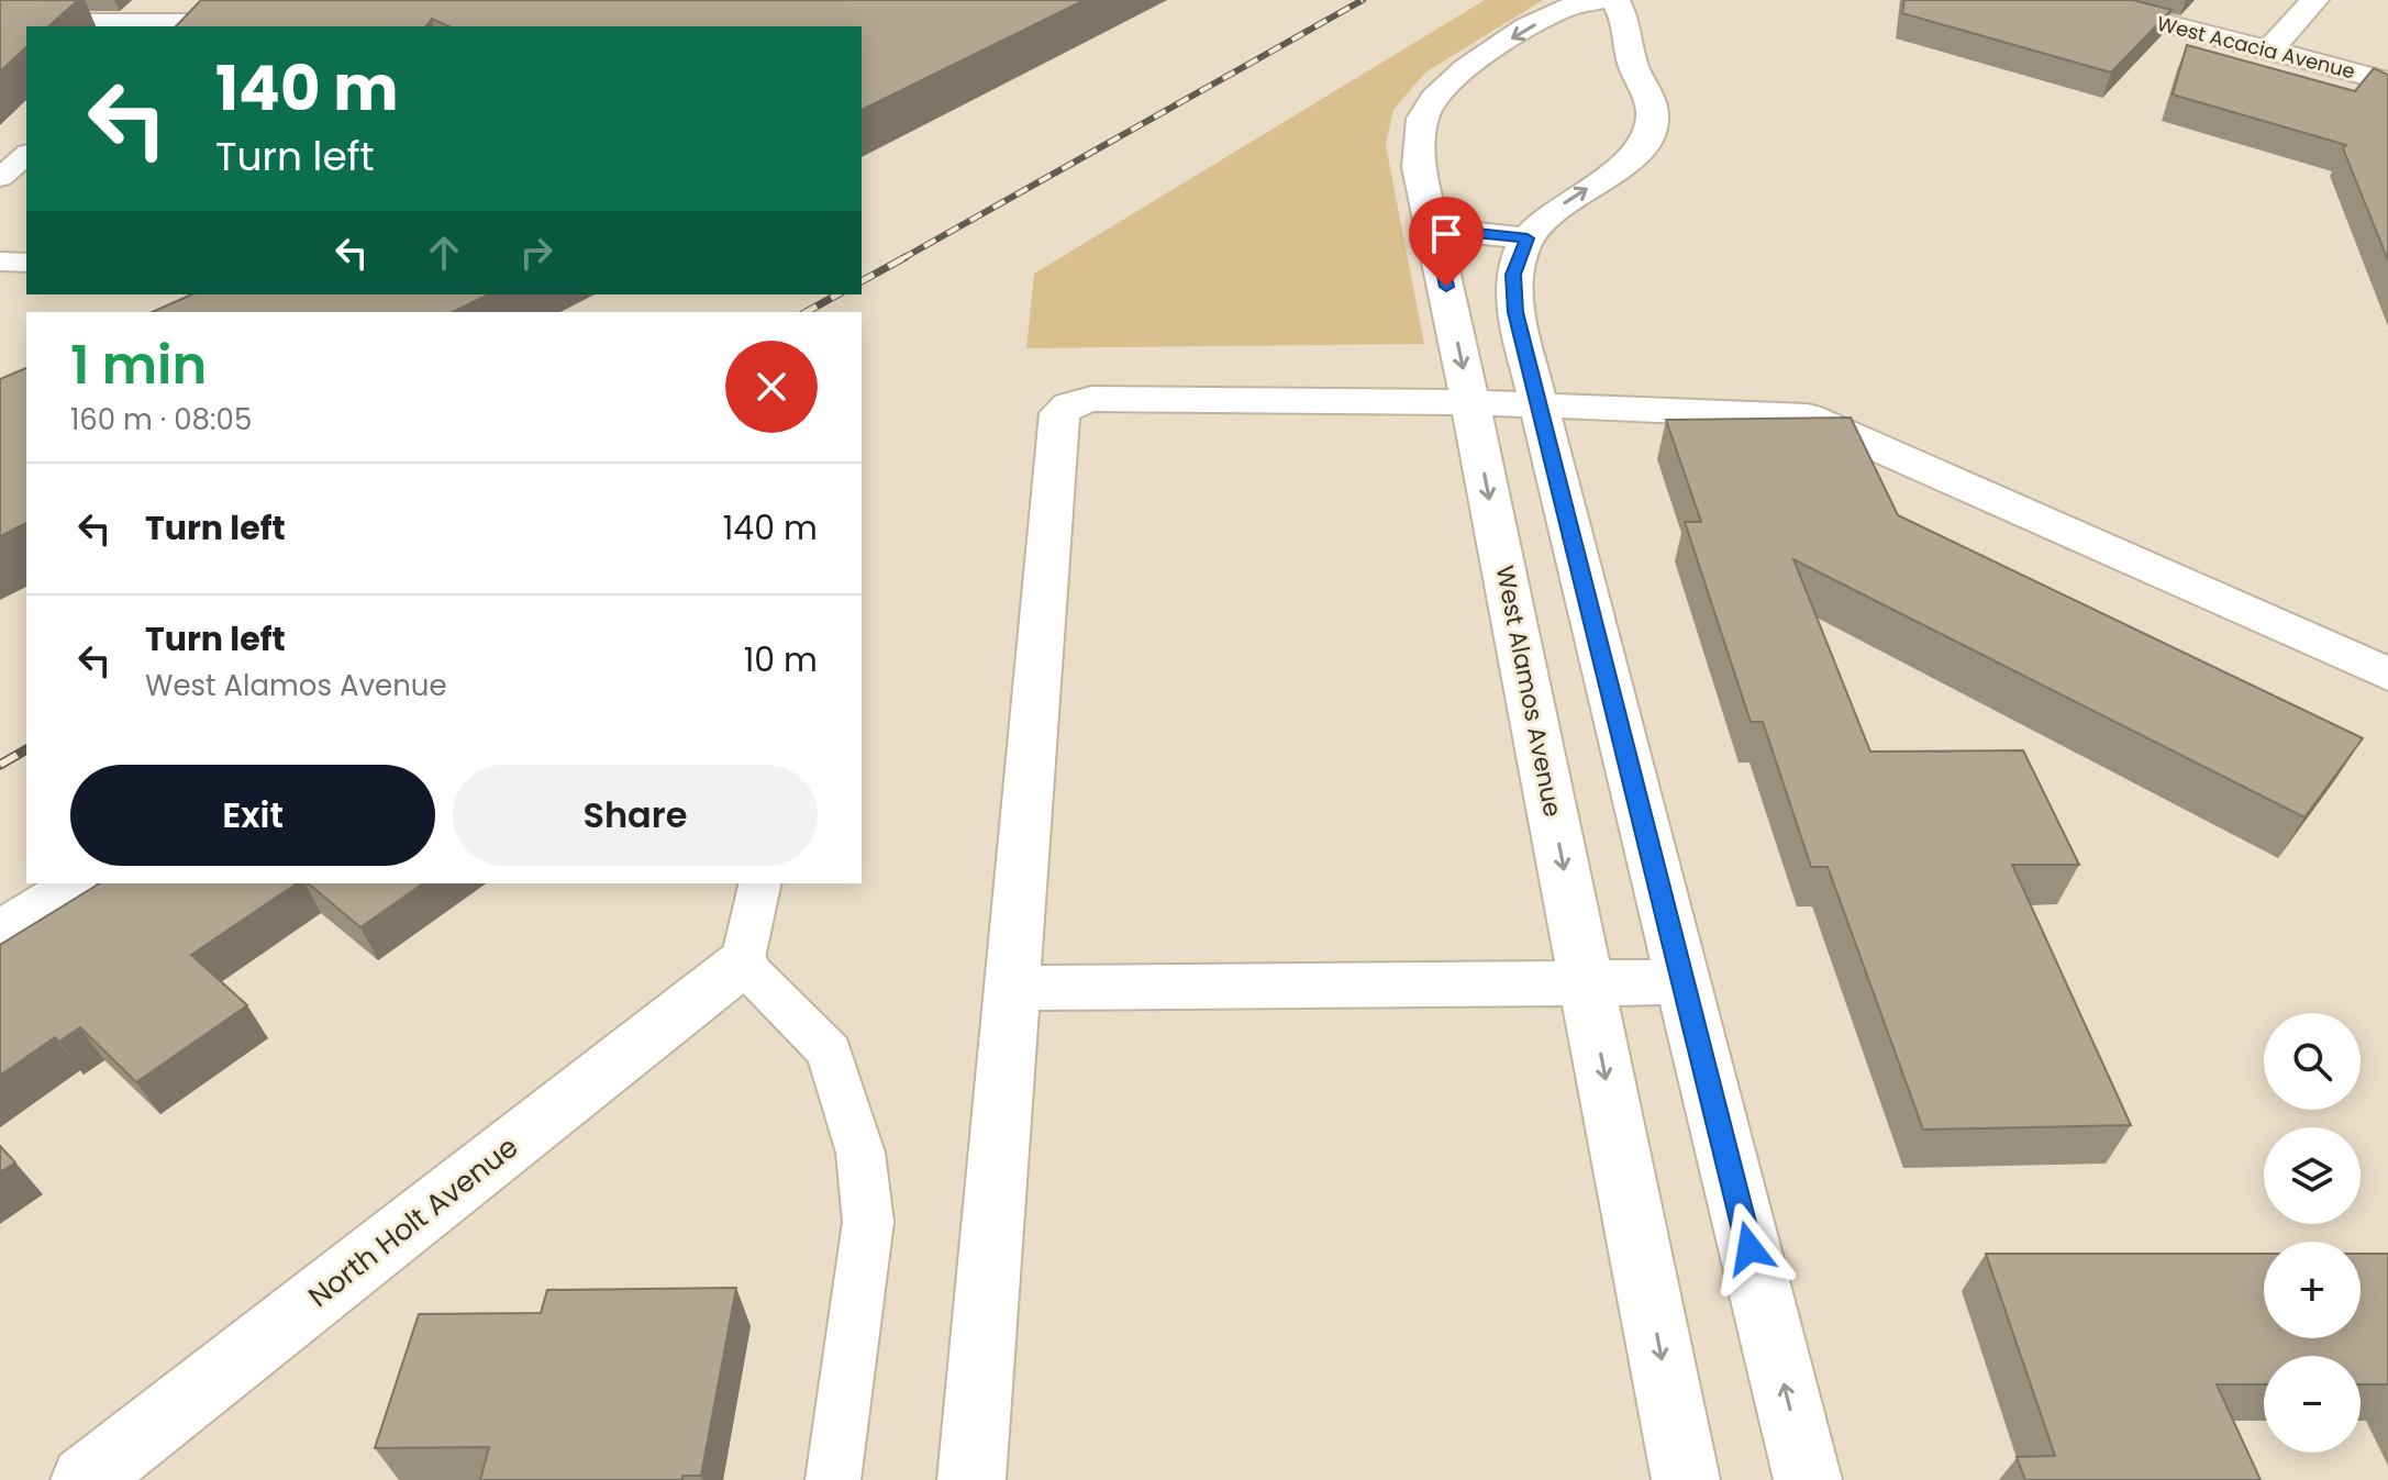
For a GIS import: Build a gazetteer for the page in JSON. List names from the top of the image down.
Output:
{
  "streets": {
    "street": ["West Acacia Avenue", "West Alamos Avenue", "North Holt Avenue"]
  },
  "page": {
    "turn": ["140 m", "Turn left"],
    "heading": ["1 min", "160 m · 08:05"],
    "list": [
      {
        "name": "Turn left",
        "value": "140 m"
      },
      {
        "name": "Turn left",
        "note": "West Alamos Avenue",
        "value": "10 m"
      }
    ],
    "buttons": ["Exit", "Share"],
    "map_buttons": ["+", "−"]
  }
}
